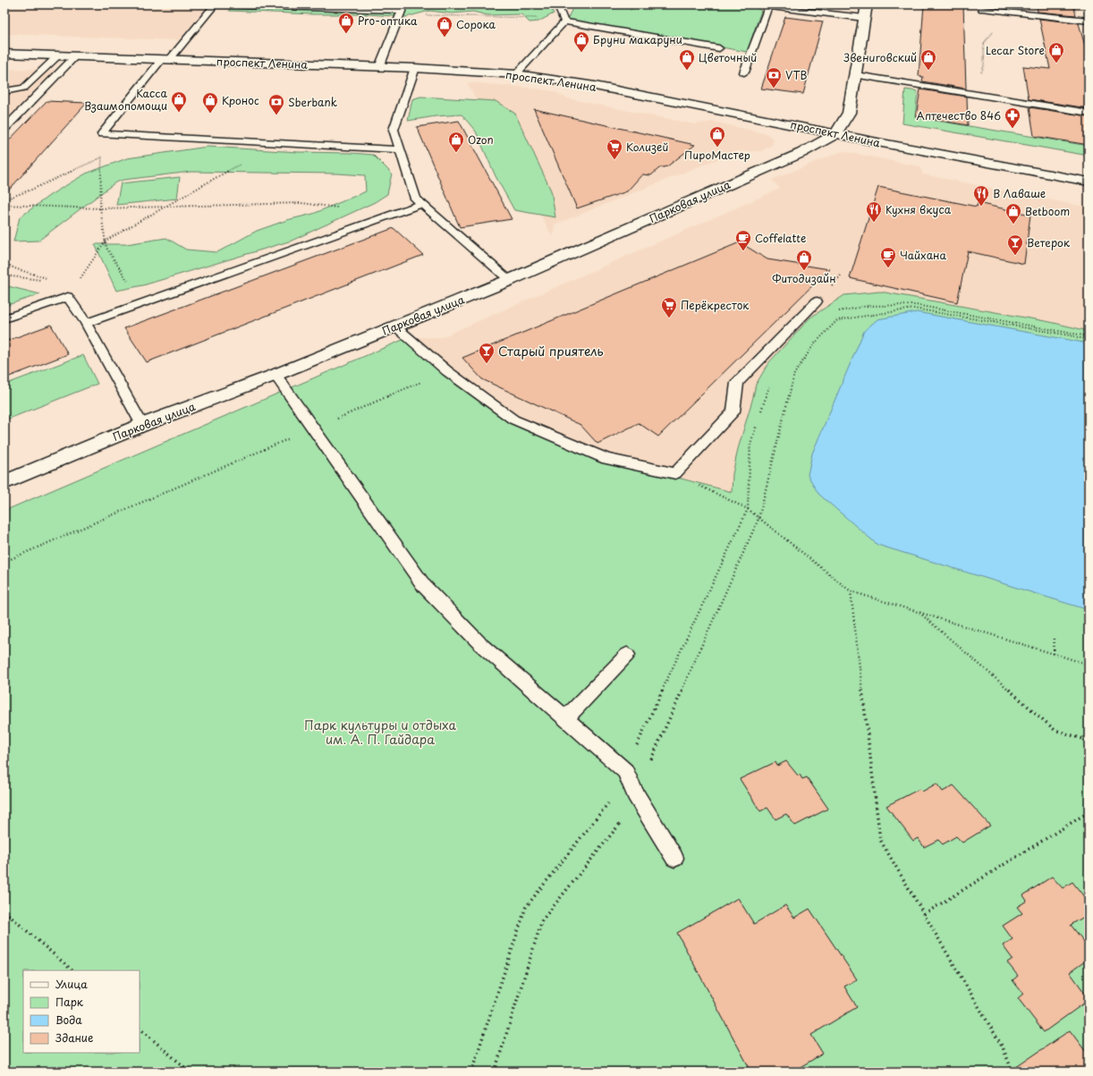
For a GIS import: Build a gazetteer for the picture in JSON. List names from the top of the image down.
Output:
{
  "streets": {
    "main road": ["проспект Ленина", "Парковая улица"]
  },
  "crossings": [
    ["проспект Ленина", "Парковая улица"]
  ],
  "parks": ["Парк культуры и отдыха им. А. П. Гайдара"],
  "places": {
    "shop": [
      "Pro-оптика",
      "Сорока",
      "Бруни макаруни",
      "Lecar Store",
      "Цветочный",
      "Звениговский",
      "Касса Взаимопомощи",
      "Кронос",
      "ПироМастер",
      "Ozon",
      "Betboom",
      "Фитодизайн"
    ],
    "bank": ["VTB", "Sberbank"],
    "pharmacy": ["Аптечество 846"],
    "supermarket": ["Колизей", "Перёкресток"],
    "restaurant": ["В Лаваше", "Кухня вкуса"],
    "cafe": ["Coffelatte", "Чайхана"],
    "bar": ["Ветерок", "Старый приятель"]
  },
  "legend": [
    "Улица",
    "Парк",
    "Вода",
    "Здание"
  ]
}
